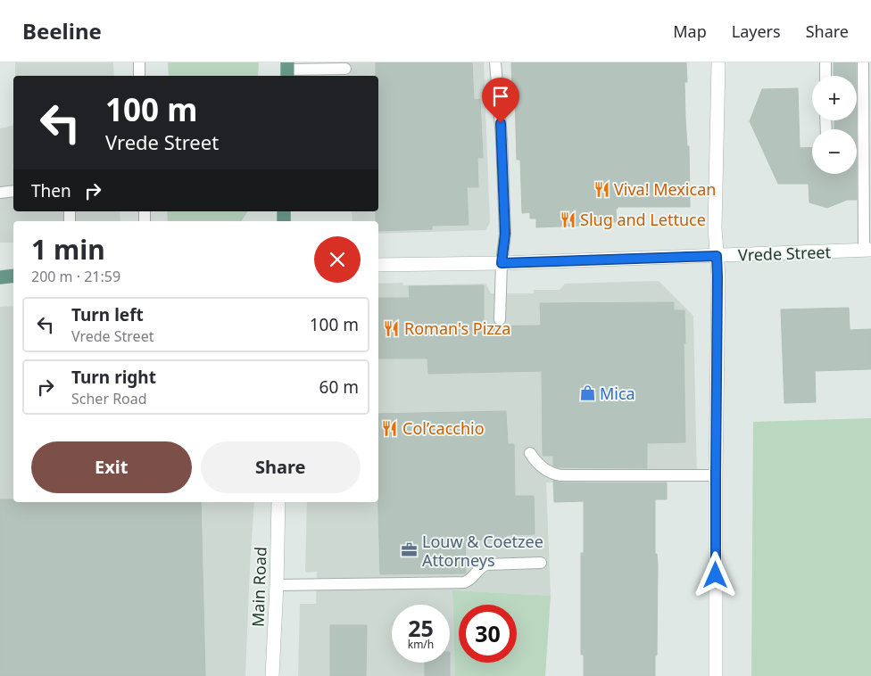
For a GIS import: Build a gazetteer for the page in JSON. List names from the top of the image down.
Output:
{
  "streets": {
    "street": ["Vrede Street", "Main Road"]
  },
  "places": {
    "restaurant": [
      "Viva! Mexican",
      "Slug and Lettuce",
      "Roman's Pizza",
      "Col’cacchio"
    ],
    "shop": ["Mica"],
    "office": ["Louw & Coetzee Attorneys"]
  },
  "page": {
    "header": "Beeline",
    "nav": ["Map", "Layers", "Share"],
    "map_buttons": ["+", "−"],
    "turn": ["100 m", "Vrede Street"],
    "then": "Then",
    "heading": ["1 min", "200 m · 21:59"],
    "list": [
      {
        "name": "Turn left",
        "note": "Vrede Street",
        "value": "100 m"
      },
      {
        "name": "Turn right",
        "note": "Scher Road",
        "value": "60 m"
      }
    ],
    "buttons": ["Exit", "Share"],
    "speed": "25 km/h",
    "limit": "30"
  }
}
